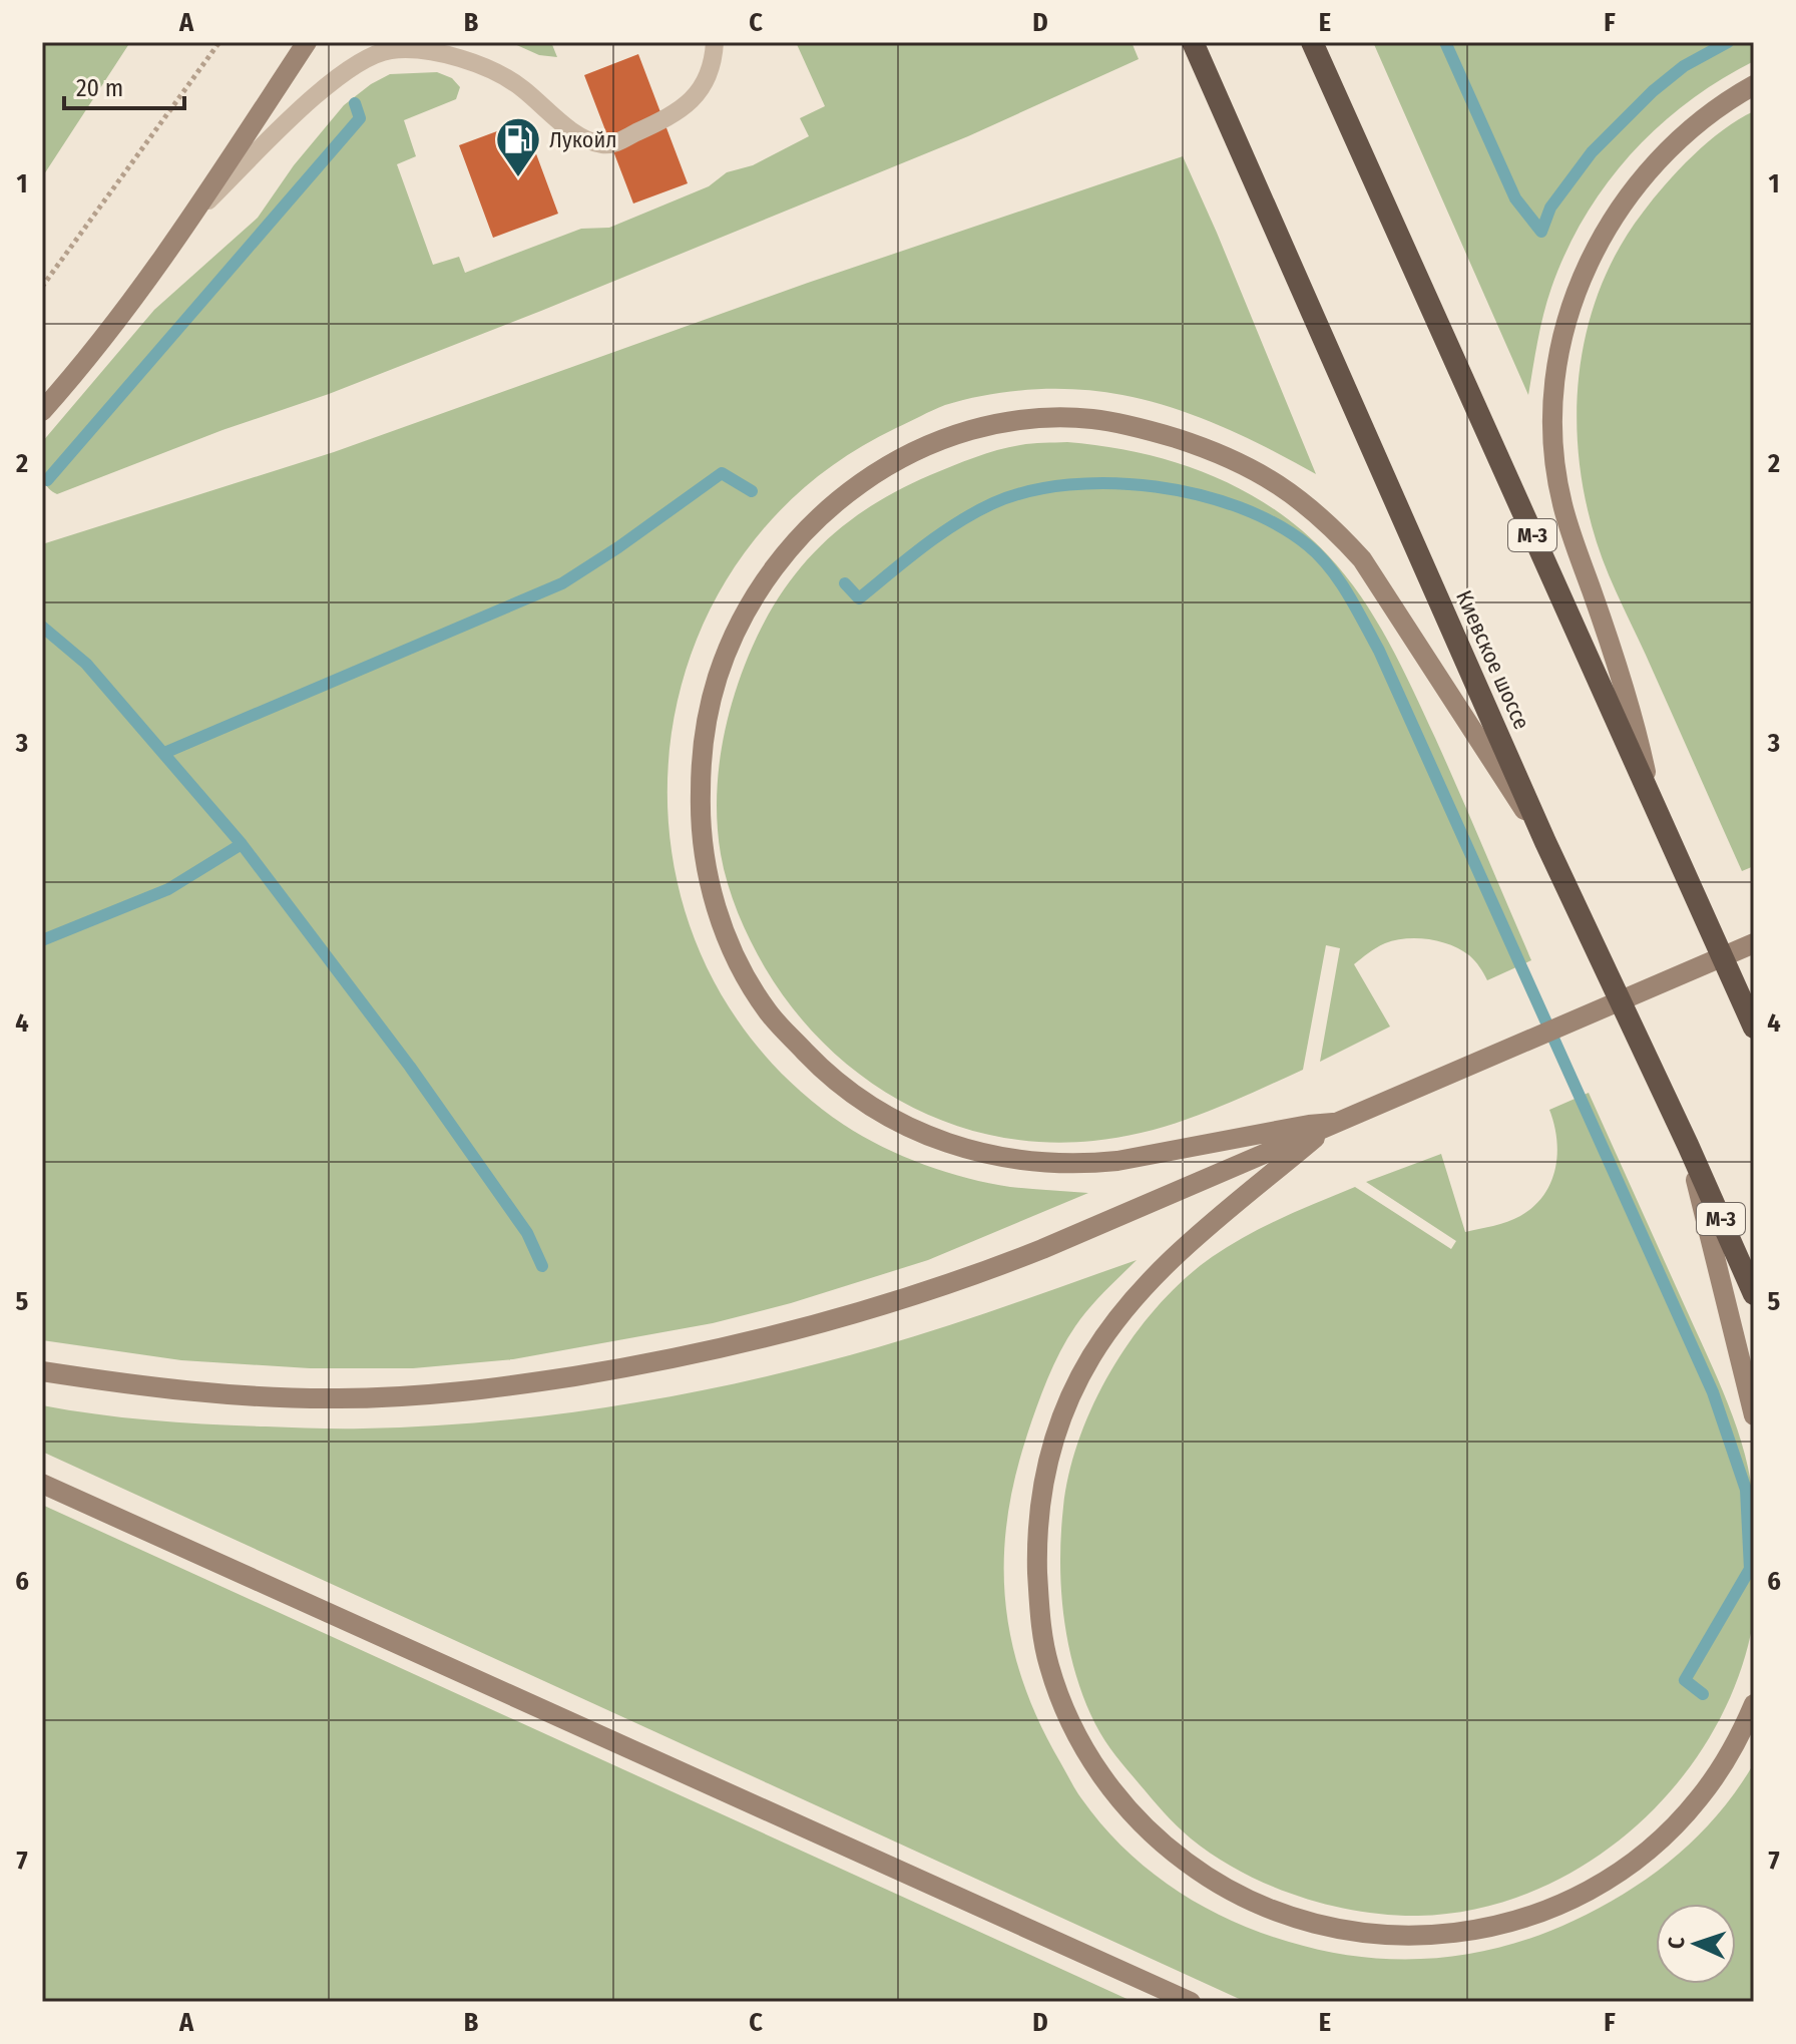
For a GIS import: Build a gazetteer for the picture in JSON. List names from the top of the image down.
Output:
{
  "streets": {
    "highway": ["М-3", "Киевское шоссе"]
  },
  "places": {
    "fuel station": ["Лукойл"]
  },
  "scale_bar": "20 m",
  "north": "left",
  "grid": {
    "columns": [
      "A",
      "B",
      "C",
      "D",
      "E",
      "F"
    ],
    "rows": [
      "1",
      "2",
      "3",
      "4",
      "5",
      "6",
      "7"
    ]
  }
}
